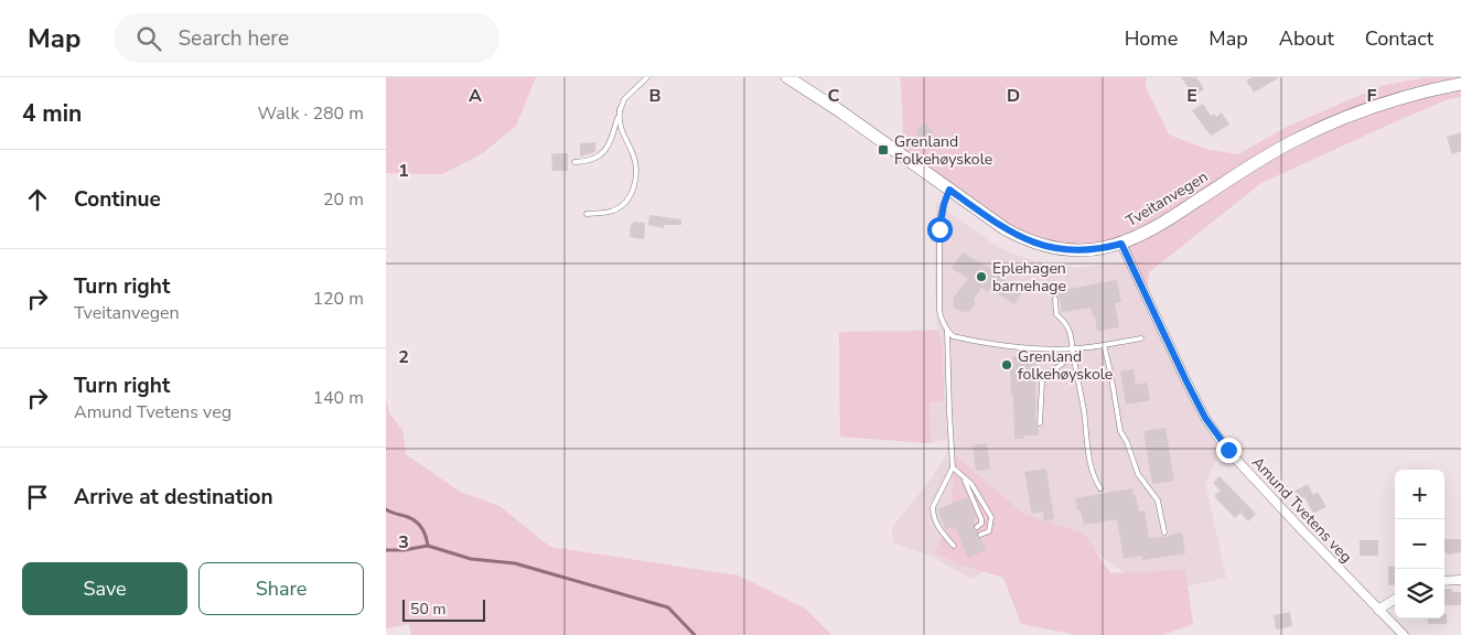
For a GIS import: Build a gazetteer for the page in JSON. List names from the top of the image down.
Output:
{
  "streets": {
    "main road": ["Tveitanvegen"],
    "street": ["Amund Tvetens veg"]
  },
  "crossings": [
    ["Tveitanvegen", "Amund Tvetens veg"]
  ],
  "places": {
    "transit": ["Grenland Folkehøyskole"],
    "other": ["Eplehagen barnehage", "Grenland folkehøyskole"]
  },
  "scale_bar": "50 m",
  "page": {
    "header": "Map",
    "search": "Search here",
    "nav": [
      "Home",
      "Map",
      "About",
      "Contact"
    ],
    "heading": ["4 min", "Walk · 280 m"],
    "list": [
      ["Continue", "20 m"],
      ["Turn right", "Tveitanvegen", "120 m"],
      ["Turn right", "Amund Tvetens veg", "140 m"],
      "Arrive at destination"
    ],
    "map_buttons": ["+", "−"],
    "buttons": ["Save", "Share"],
    "scale": "50 m"
  },
  "grid": {
    "columns": [
      "A",
      "B",
      "C",
      "D",
      "E",
      "F"
    ],
    "rows": ["1", "2", "3"]
  }
}
